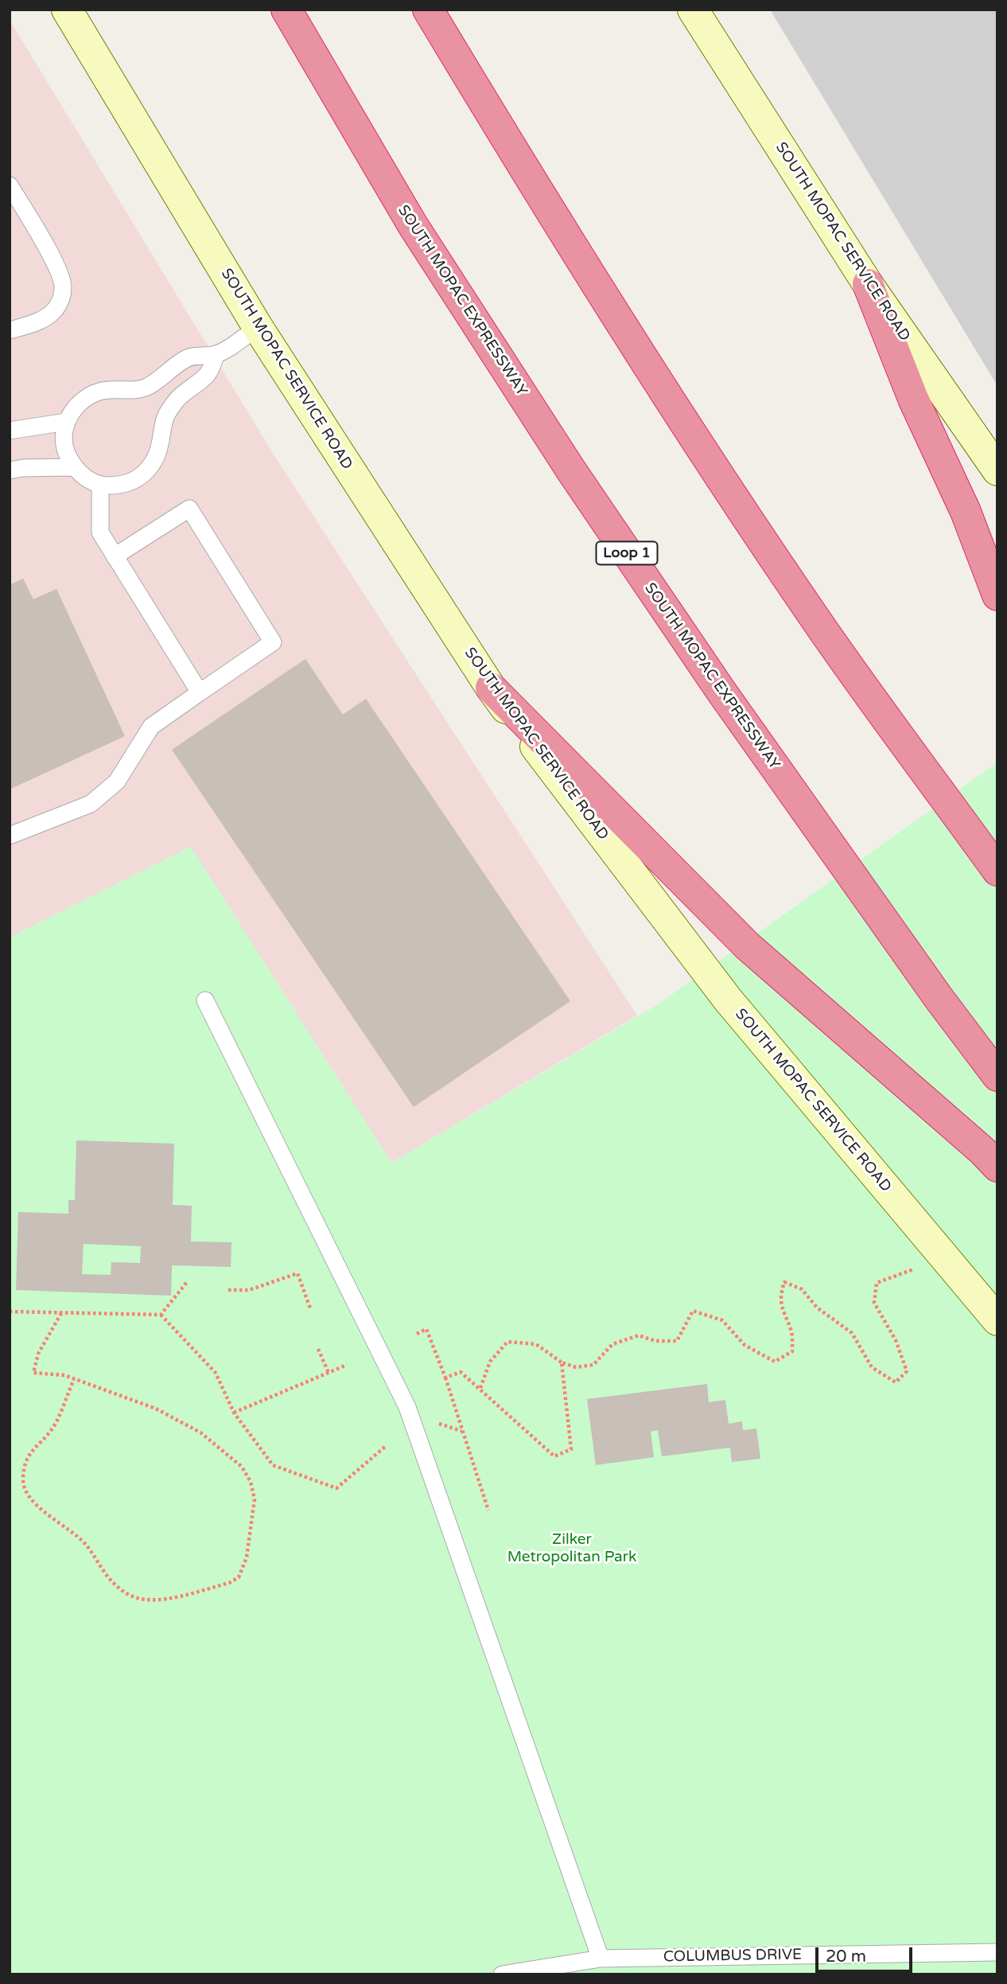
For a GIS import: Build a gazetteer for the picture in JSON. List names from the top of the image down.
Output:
{
  "streets": {
    "highway": ["SOUTH MOPAC EXPRESSWAY", "Loop 1"],
    "main road": ["SOUTH MOPAC SERVICE ROAD"],
    "lane": ["COLUMBUS DRIVE"]
  },
  "parks": ["Zilker Metropolitan Park"],
  "scale_bar": "20 m"
}
